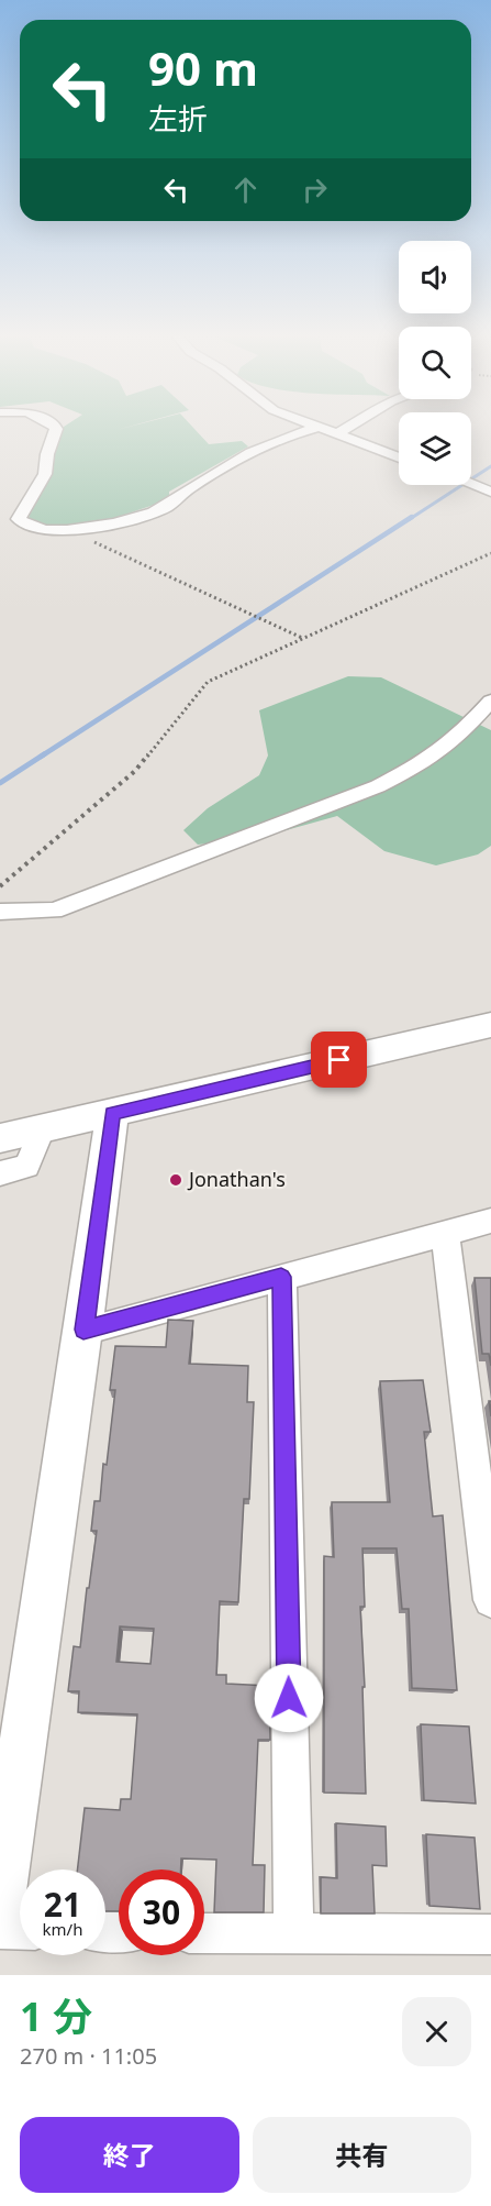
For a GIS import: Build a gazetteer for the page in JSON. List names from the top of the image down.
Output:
{
  "places": ["Jonathan's"],
  "page": {
    "turn": ["90 m", "左折"],
    "speed": "21 km/h",
    "limit": "30",
    "heading": ["1 分", "270 m · 11:05"],
    "buttons": ["終了", "共有"]
  }
}
